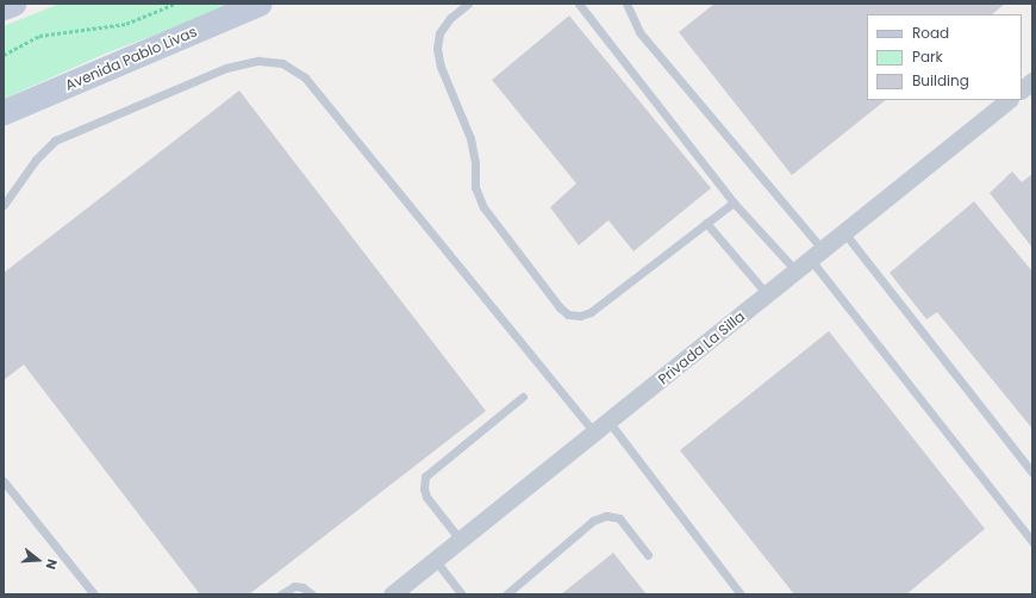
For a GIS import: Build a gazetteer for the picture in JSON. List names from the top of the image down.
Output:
{
  "streets": {
    "main road": ["Avenida Pablo Livas"],
    "street": ["Privada La Silla"]
  },
  "legend": ["Road", "Park", "Building"],
  "north": "right"
}
